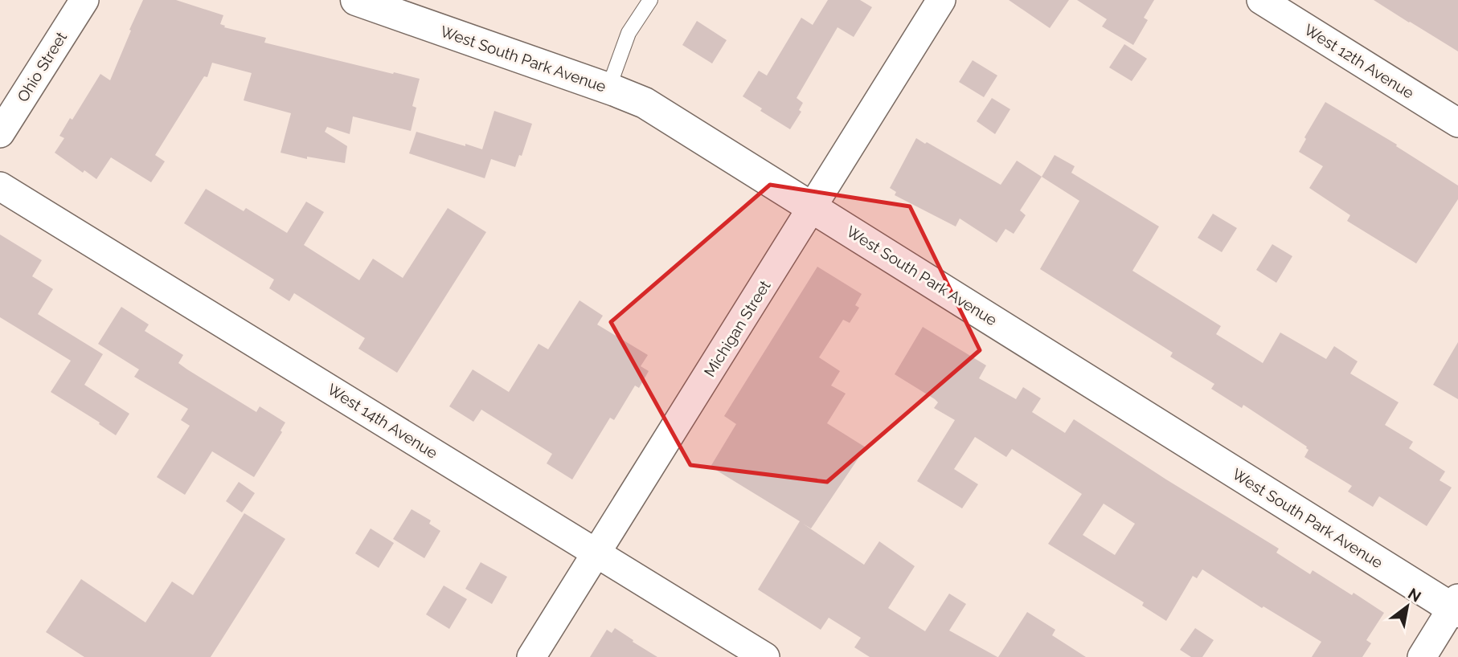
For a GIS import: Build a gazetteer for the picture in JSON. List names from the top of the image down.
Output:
{
  "streets": {
    "main road": ["West South Park Avenue"],
    "street": [
      "West 12th Avenue",
      "Ohio Street",
      "Michigan Street",
      "West 14th Avenue"
    ]
  },
  "crossings": [
    ["West South Park Avenue", "Michigan Street"],
    ["Michigan Street", "West 14th Avenue"]
  ],
  "north": "top right"
}
